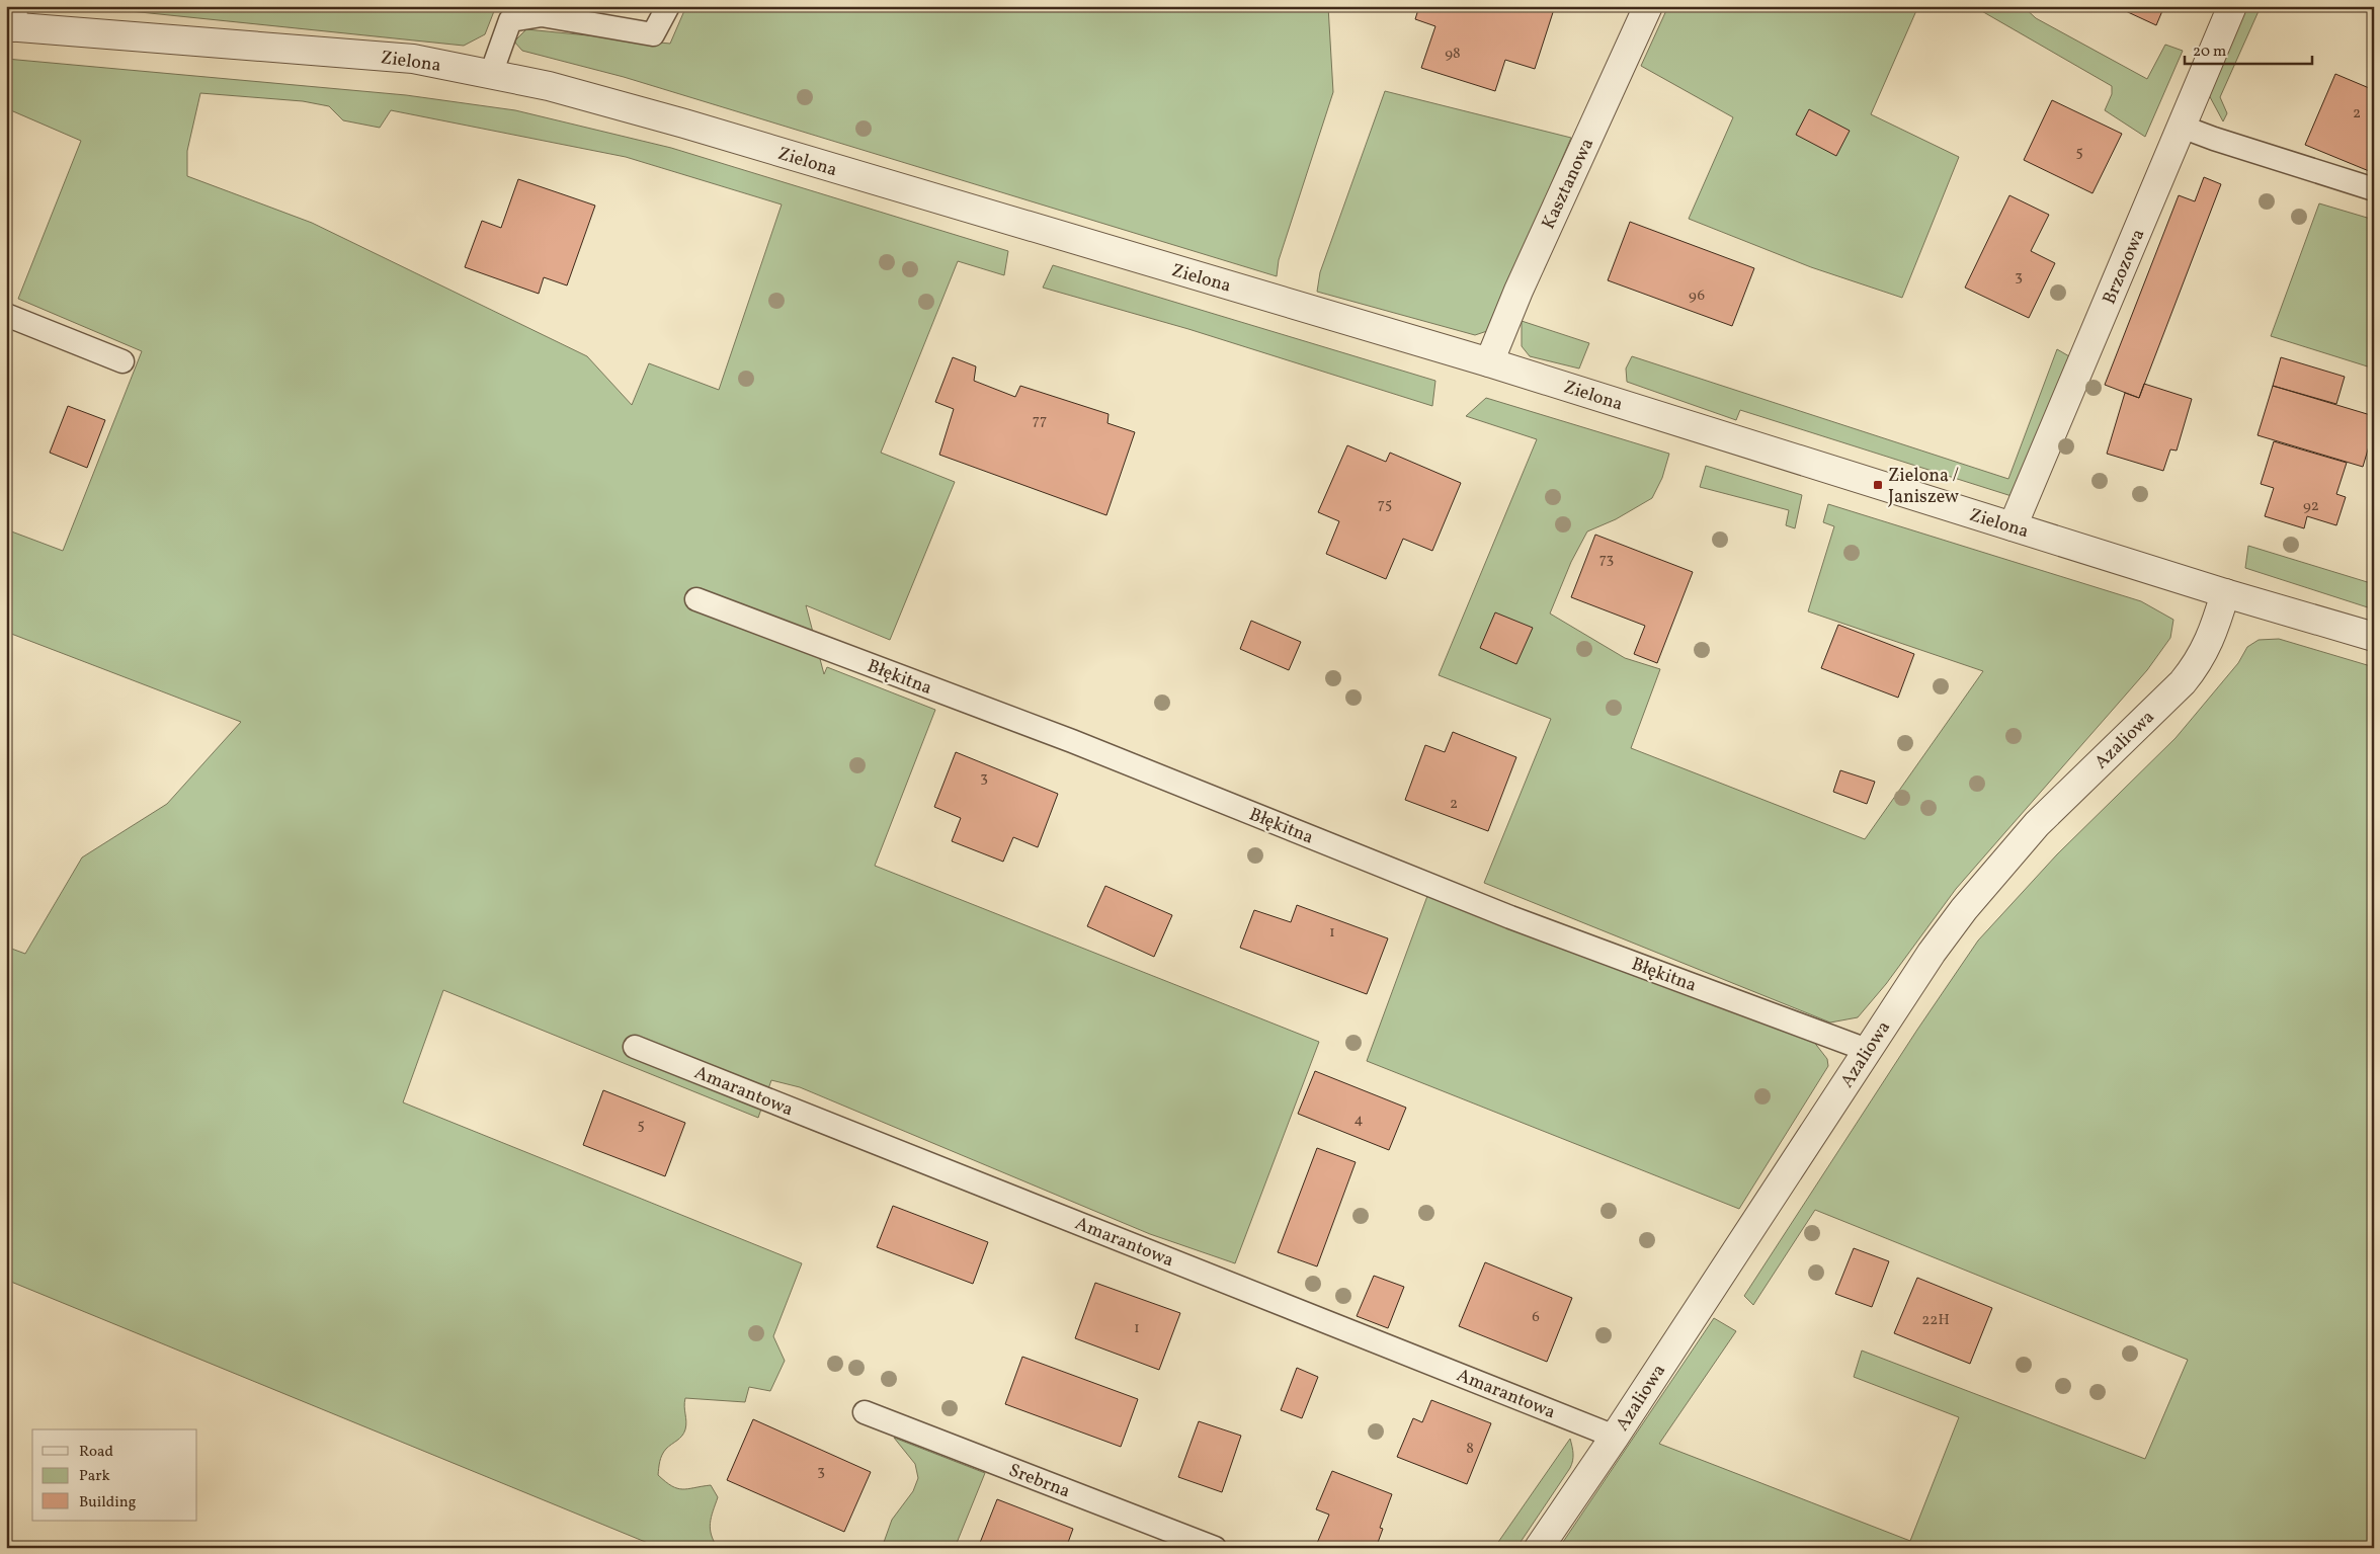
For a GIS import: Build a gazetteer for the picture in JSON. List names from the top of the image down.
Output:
{
  "streets": {
    "street": [
      "Zielona",
      "Kasztanowa",
      "Brzozowa",
      "Azaliowa"
    ],
    "lane": ["Błękitna", "Amarantowa", "Srebrna"]
  },
  "crossings": [
    ["Zielona", "Kasztanowa"],
    ["Zielona", "Brzozowa"],
    ["Zielona", "Azaliowa"],
    ["Błękitna", "Azaliowa"],
    ["Azaliowa", "Amarantowa"]
  ],
  "places": {
    "transit": ["Zielona / Janiszew"]
  },
  "house_numbers": [
    "98",
    "2",
    "5",
    "3",
    "96",
    "77",
    "75",
    "92",
    "73",
    "3",
    "2",
    "1",
    "4",
    "5",
    "6",
    "22H",
    "1",
    "8",
    "3"
  ],
  "legend": ["Road", "Park", "Building"],
  "scale_bar": "20 m"
}
